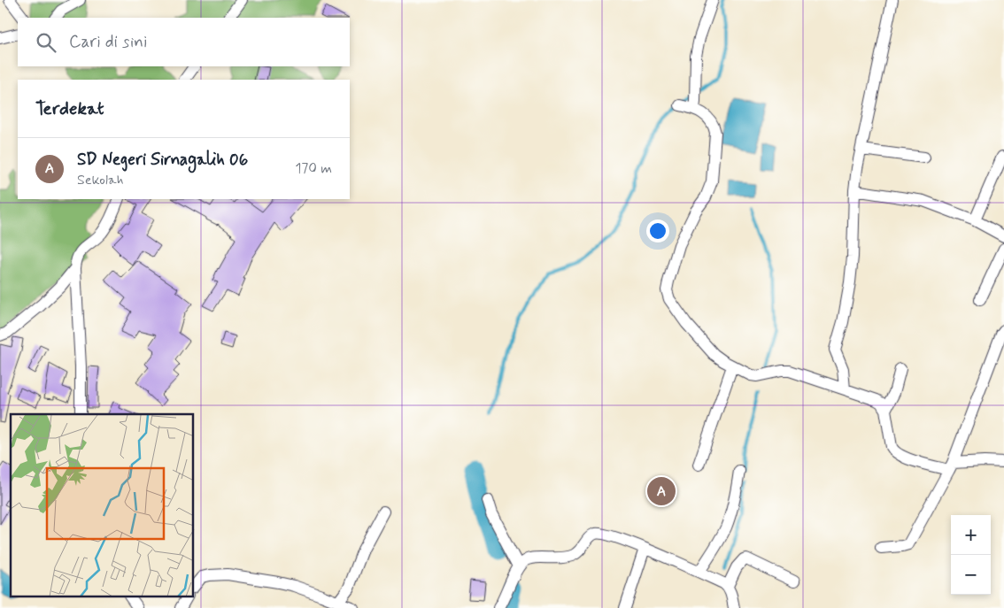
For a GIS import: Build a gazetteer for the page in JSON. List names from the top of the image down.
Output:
{
  "page": {
    "search": "Cari di sini",
    "heading": "Terdekat",
    "list": [
      {
        "mark": "A",
        "name": "SD Negeri Sirnagalih 06",
        "note": "Sekolah",
        "value": "170 m"
      }
    ],
    "pins": "A",
    "map_buttons": ["+", "−"]
  }
}
